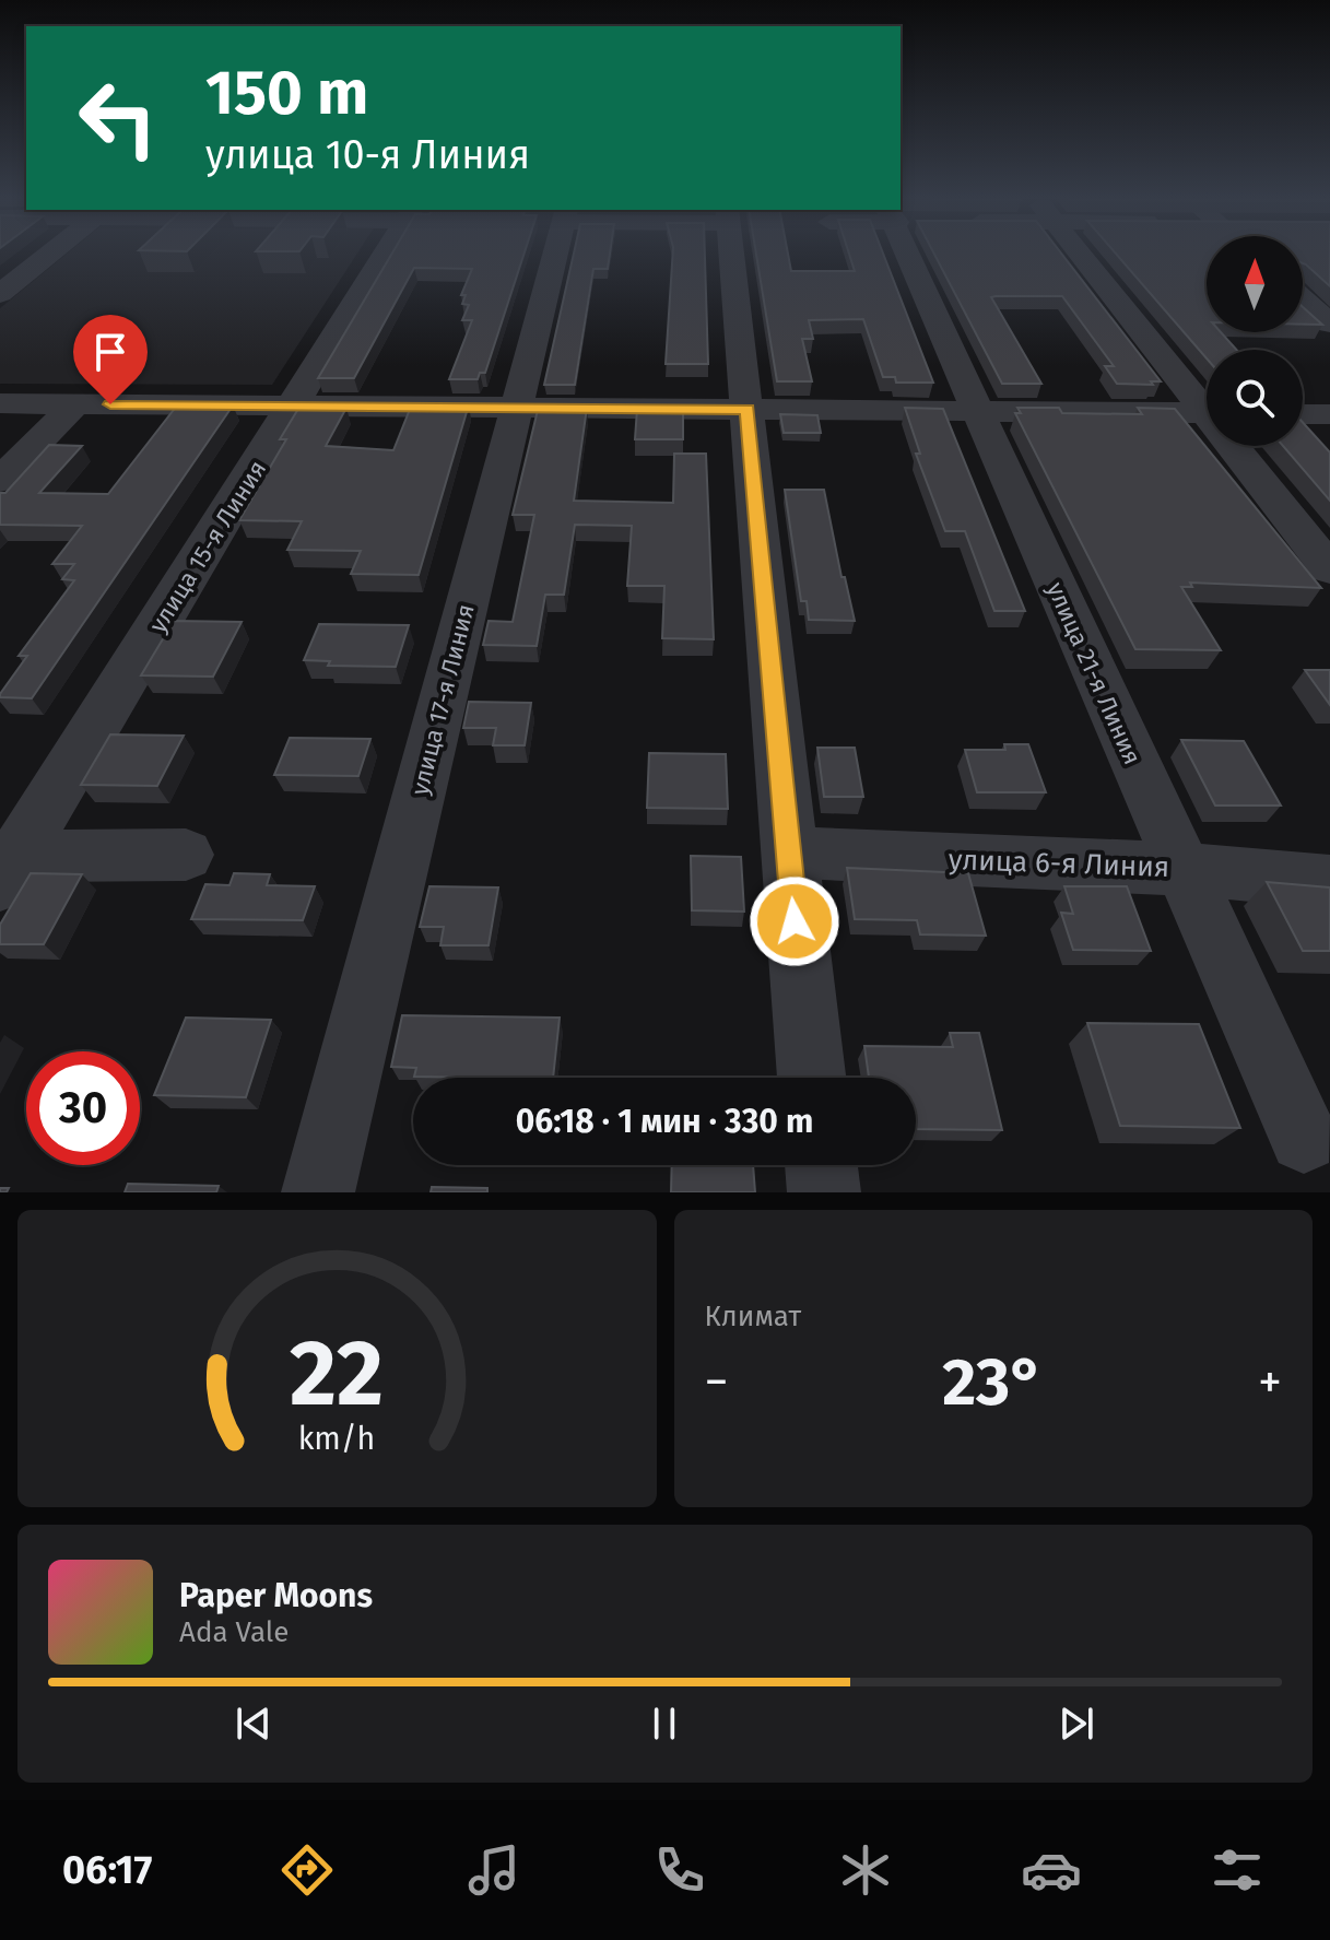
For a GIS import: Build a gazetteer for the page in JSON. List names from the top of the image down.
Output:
{
  "streets": {
    "street": [
      "улица 15-я Линия",
      "улица 21-я Линия",
      "улица 17-я Линия",
      "улица 6-я Линия"
    ]
  },
  "crossings": [
    ["улица 21-я Линия", "улица 6-я Линия"]
  ],
  "north": "top",
  "page": {
    "turn": ["150 m", "улица 10-я Линия"],
    "limit": "30",
    "trip": "06:18 · 1 мин · 330 m",
    "tile": "Климат",
    "heat": ["−", "23°", "+"],
    "song": ["Paper Moons", "Ada Vale"],
    "tabs": "06:17",
    "gauge": ["22", "km/h"]
  }
}
